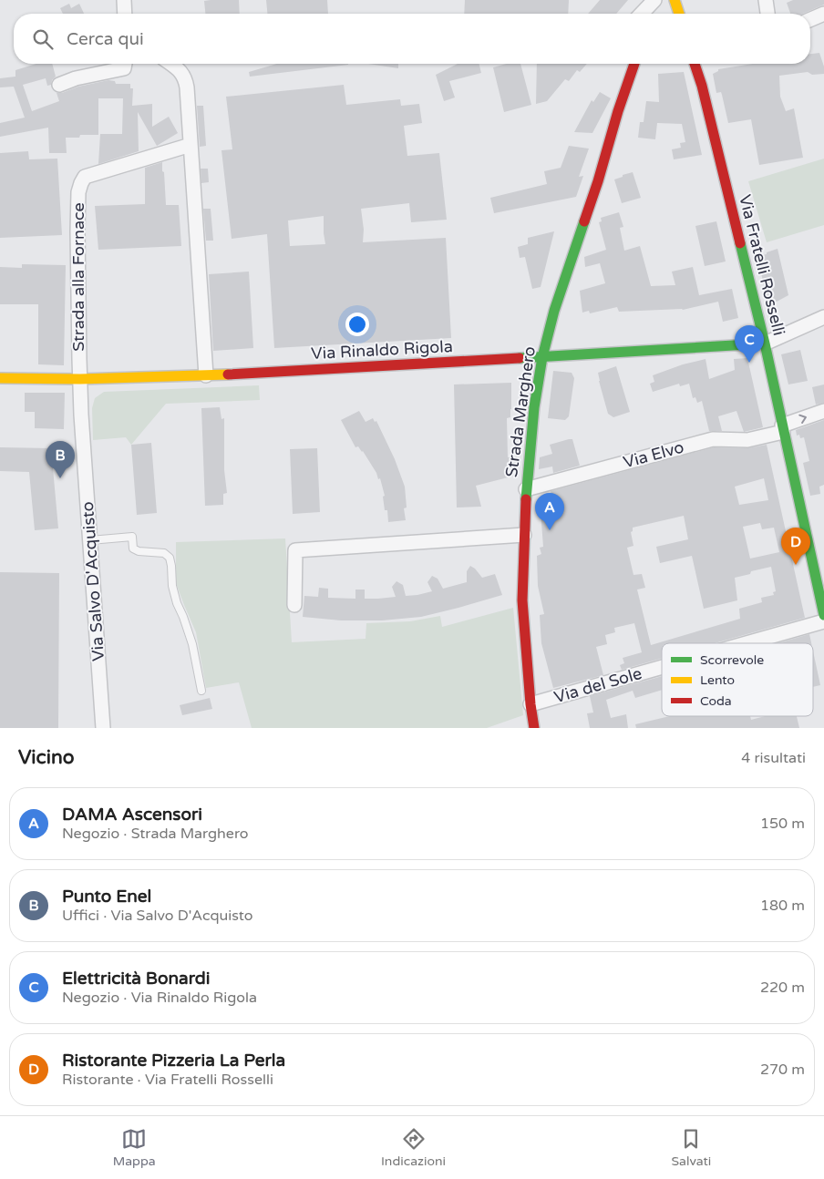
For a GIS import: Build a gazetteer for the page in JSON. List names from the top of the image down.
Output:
{
  "streets": {
    "street": [
      "Via Fratelli Rosselli",
      "Strada alla Fornace",
      "Via Rinaldo Rigola",
      "Strada Marghero",
      "Via Elvo",
      "Via Salvo D'Acquisto",
      "Via del Sole"
    ]
  },
  "crossings": [
    ["Via Fratelli Rosselli", "Via Rinaldo Rigola"],
    ["Via Fratelli Rosselli", "Via Elvo"],
    ["Strada alla Fornace", "Via Rinaldo Rigola"],
    ["Strada alla Fornace", "Via Salvo D'Acquisto"],
    ["Via Rinaldo Rigola", "Strada Marghero"],
    ["Via Rinaldo Rigola", "Via Salvo D'Acquisto"],
    ["Strada Marghero", "Via Elvo"],
    ["Strada Marghero", "Via del Sole"]
  ],
  "legend": ["Scorrevole", "Lento", "Coda"],
  "page": {
    "search": "Cerca qui",
    "pins": [
      "C",
      "B",
      "A",
      "D"
    ],
    "heading": ["Vicino", "4 risultati"],
    "list": [
      {
        "mark": "A",
        "name": "DAMA Ascensori",
        "note": "Negozio · Strada Marghero",
        "value": "150 m"
      },
      {
        "mark": "B",
        "name": "Punto Enel",
        "note": "Uffici · Via Salvo D'Acquisto",
        "value": "180 m"
      },
      {
        "mark": "C",
        "name": "Elettricità Bonardi",
        "note": "Negozio · Via Rinaldo Rigola",
        "value": "220 m"
      },
      {
        "mark": "D",
        "name": "Ristorante Pizzeria La Perla",
        "note": "Ristorante · Via Fratelli Rosselli",
        "value": "270 m"
      }
    ],
    "nav": ["Mappa", "Indicazioni", "Salvati"]
  }
}
